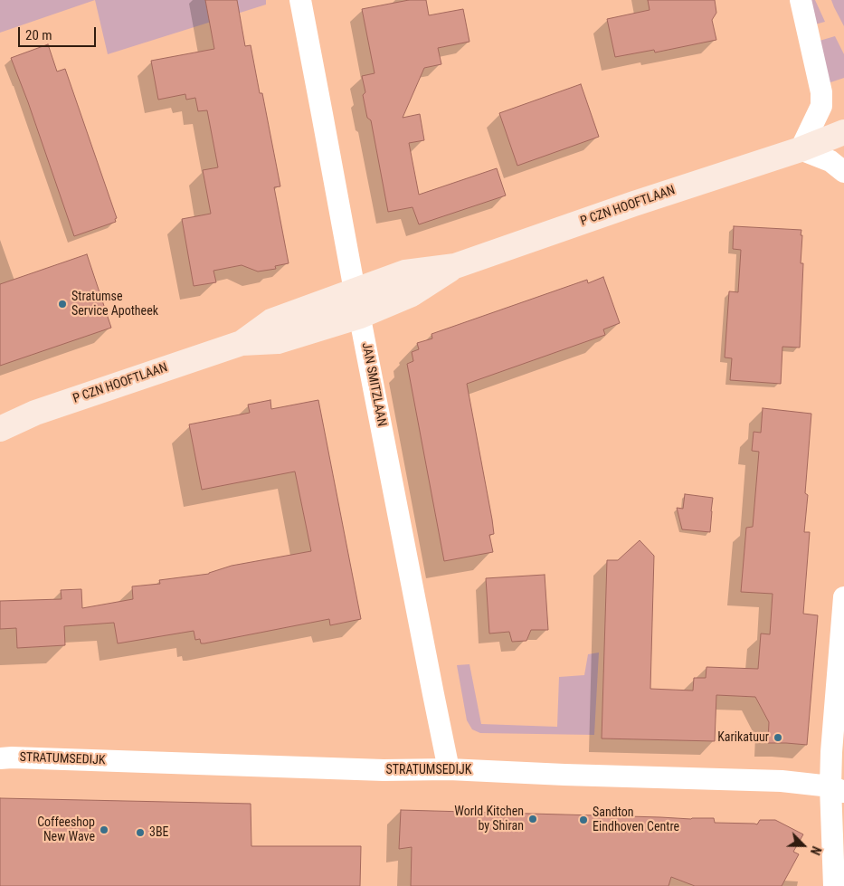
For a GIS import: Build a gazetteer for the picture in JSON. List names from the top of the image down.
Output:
{
  "streets": {
    "street": ["P CZN HOOFTLAAN", "JAN SMITZLAAN", "STRATUMSEDIJK"]
  },
  "crossings": [
    ["P CZN HOOFTLAAN", "JAN SMITZLAAN"],
    ["JAN SMITZLAAN", "STRATUMSEDIJK"]
  ],
  "places": [
    "Stratumse Service Apotheek",
    "Karikatuur",
    "World Kitchen by Shiran",
    "Sandton Eindhoven Centre",
    "Coffeeshop New Wave",
    "3BE"
  ],
  "scale_bar": "20 m",
  "north": "bottom right"
}
